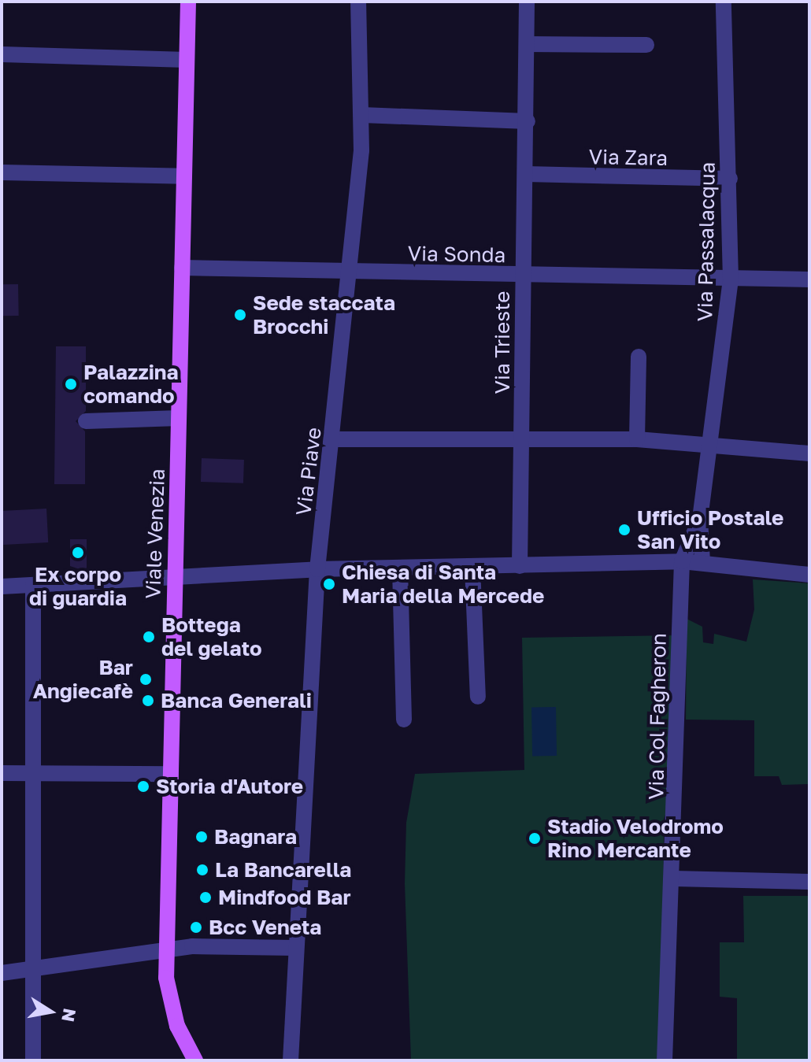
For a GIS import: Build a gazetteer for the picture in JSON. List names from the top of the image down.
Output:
{
  "streets": {
    "main road": ["Viale Venezia"],
    "street": [
      "Via Zara",
      "Via Passalacqua",
      "Via Sonda",
      "Via Trieste",
      "Via Piave",
      "Via Col Fagheron"
    ]
  },
  "crossings": [
    ["Via Zara", "Via Passalacqua"],
    ["Via Zara", "Via Trieste"],
    ["Via Passalacqua", "Via Sonda"],
    ["Via Sonda", "Via Trieste"],
    ["Via Sonda", "Via Piave"],
    ["Via Sonda", "Viale Venezia"]
  ],
  "places": [
    "Sede staccata Brocchi",
    "Palazzina comando",
    "Ufficio Postale San Vito",
    "Ex corpo di guardia",
    "Chiesa di Santa Maria della Mercede",
    "Bottega del gelato",
    "Bar Angiecafè",
    "Banca Generali",
    "Storia d'Autore",
    "Bagnara",
    "Stadio Velodromo Rino Mercante",
    "La Bancarella",
    "Mindfood Bar",
    "Bcc Veneta"
  ],
  "north": "right"
}
